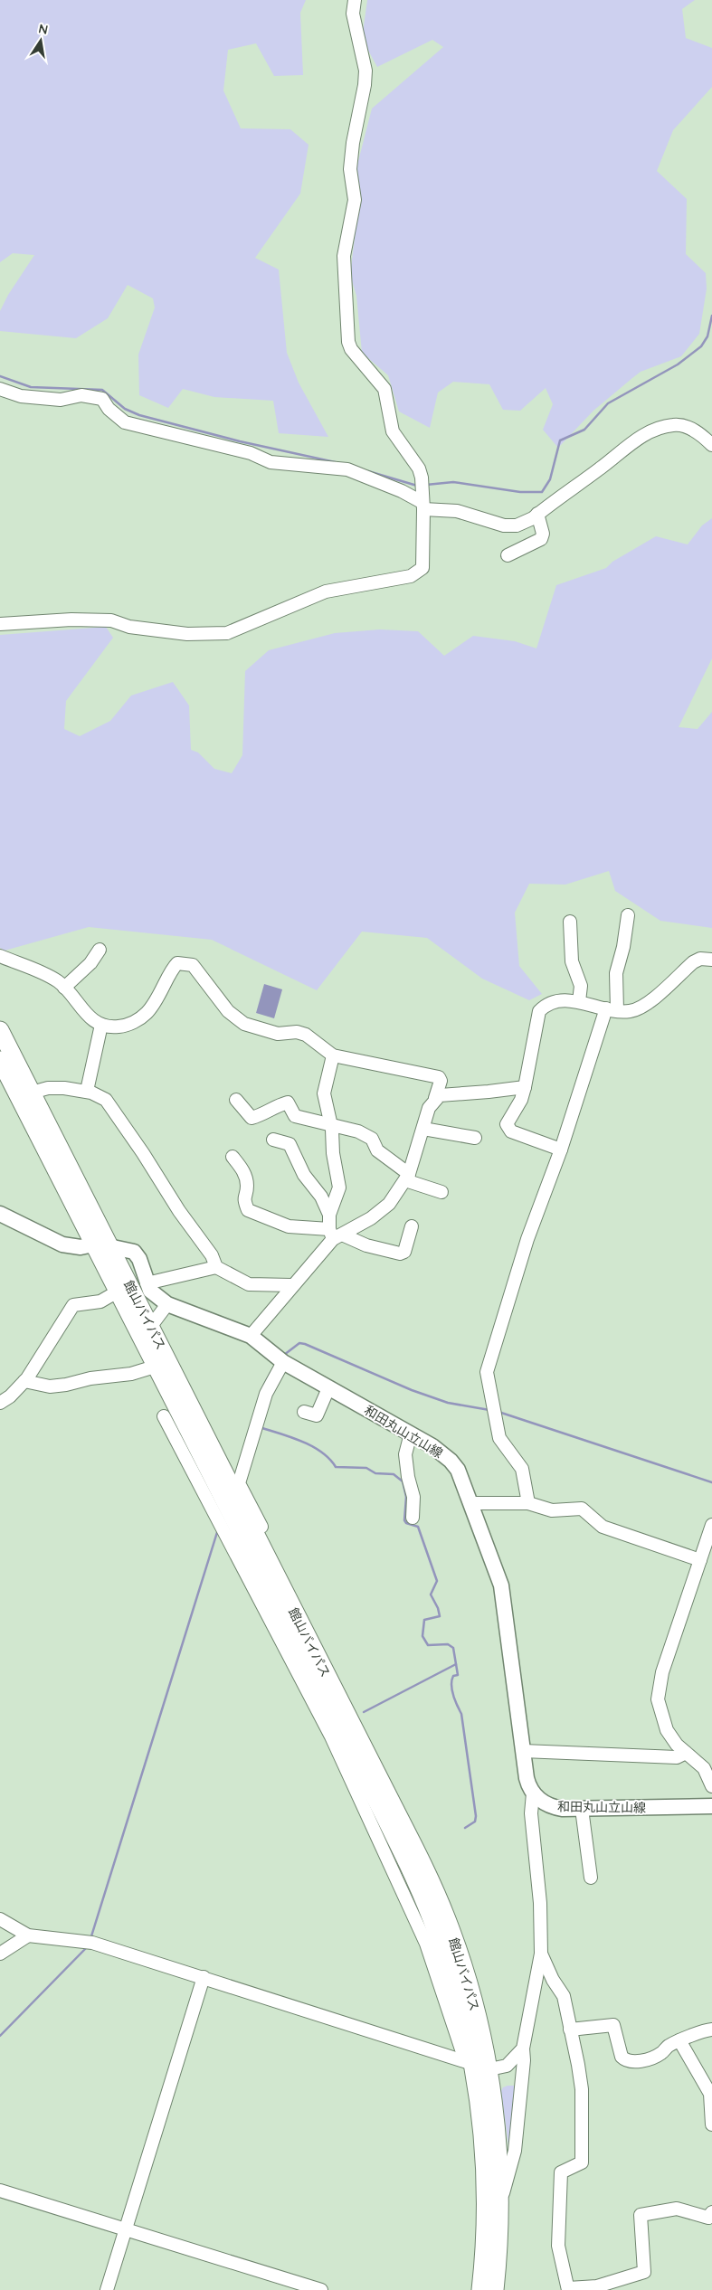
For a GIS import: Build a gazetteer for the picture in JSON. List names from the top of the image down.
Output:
{
  "streets": {
    "highway": ["館山バイパス"],
    "main road": ["和田丸山立山線"]
  },
  "crossings": [
    ["館山バイパス", "和田丸山立山線"]
  ],
  "north": "top"
}
